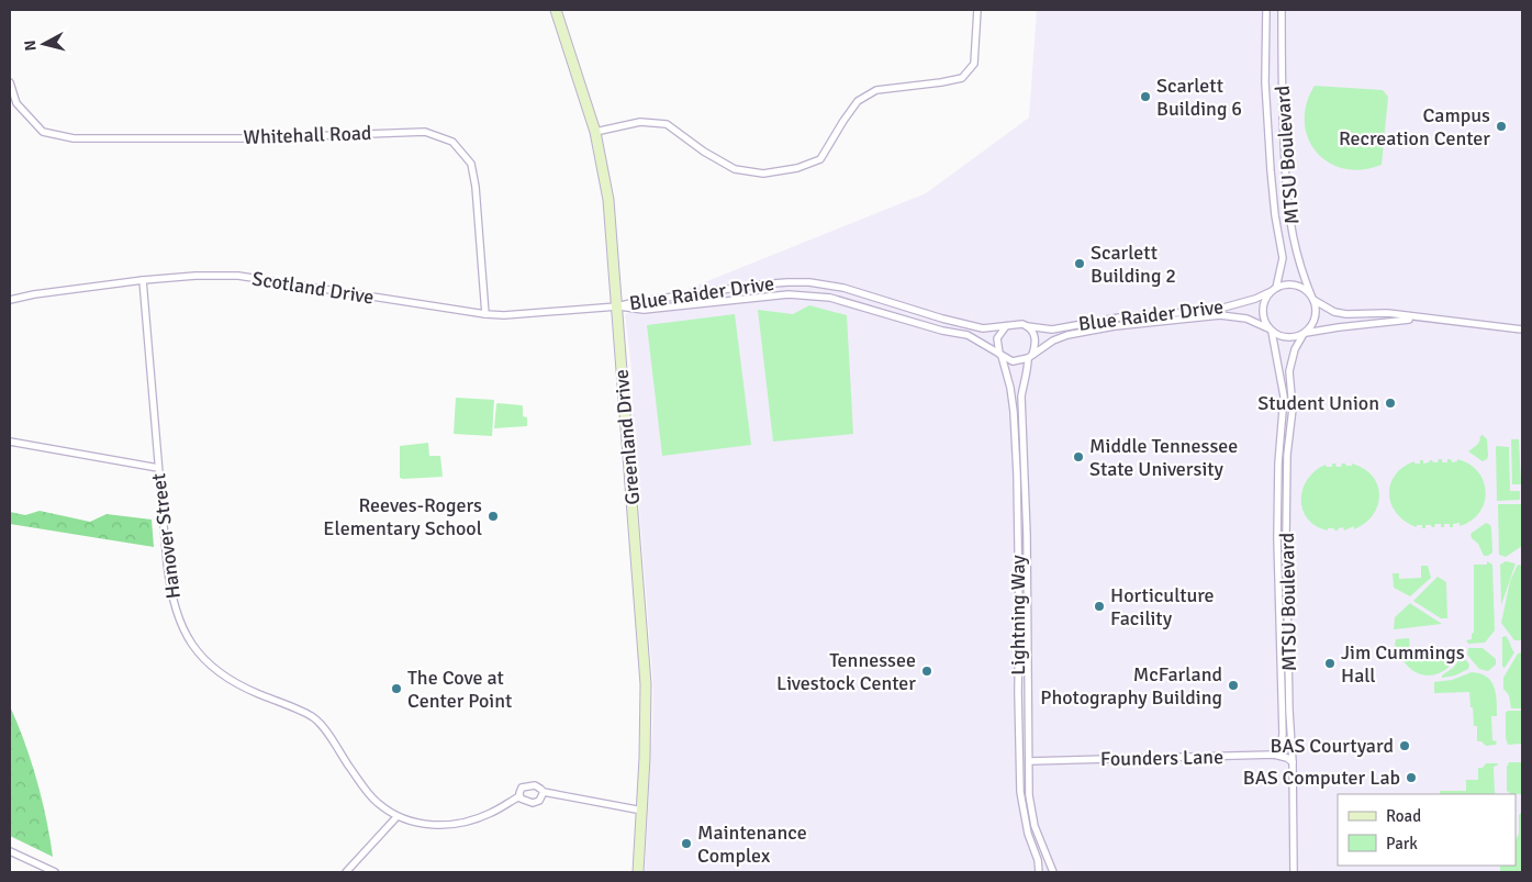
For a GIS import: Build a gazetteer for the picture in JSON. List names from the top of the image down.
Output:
{
  "streets": {
    "street": [
      "Whitehall Road",
      "MTSU Boulevard",
      "Scotland Drive",
      "Blue Raider Drive",
      "Greenland Drive",
      "Hanover Street",
      "Lightning Way",
      "Founders Lane"
    ]
  },
  "crossings": [
    ["Whitehall Road", "Scotland Drive"],
    ["MTSU Boulevard", "Blue Raider Drive"],
    ["MTSU Boulevard", "Founders Lane"],
    ["Scotland Drive", "Blue Raider Drive"],
    ["Scotland Drive", "Greenland Drive"],
    ["Scotland Drive", "Hanover Street"],
    ["Blue Raider Drive", "Greenland Drive"],
    ["Blue Raider Drive", "Lightning Way"],
    ["Lightning Way", "Founders Lane"]
  ],
  "places": [
    "Scarlett Building 6",
    "Campus Recreation Center",
    "Scarlett Building 2",
    "Student Union",
    "Middle Tennessee State University",
    "Reeves-Rogers Elementary School",
    "Horticulture Facility",
    "Jim Cummings Hall",
    "Tennessee Livestock Center",
    "McFarland Photography Building",
    "The Cove at Center Point",
    "BAS Courtyard",
    "BAS Computer Lab",
    "Maintenance Complex"
  ],
  "legend": ["Road", "Park"],
  "north": "left"
}
